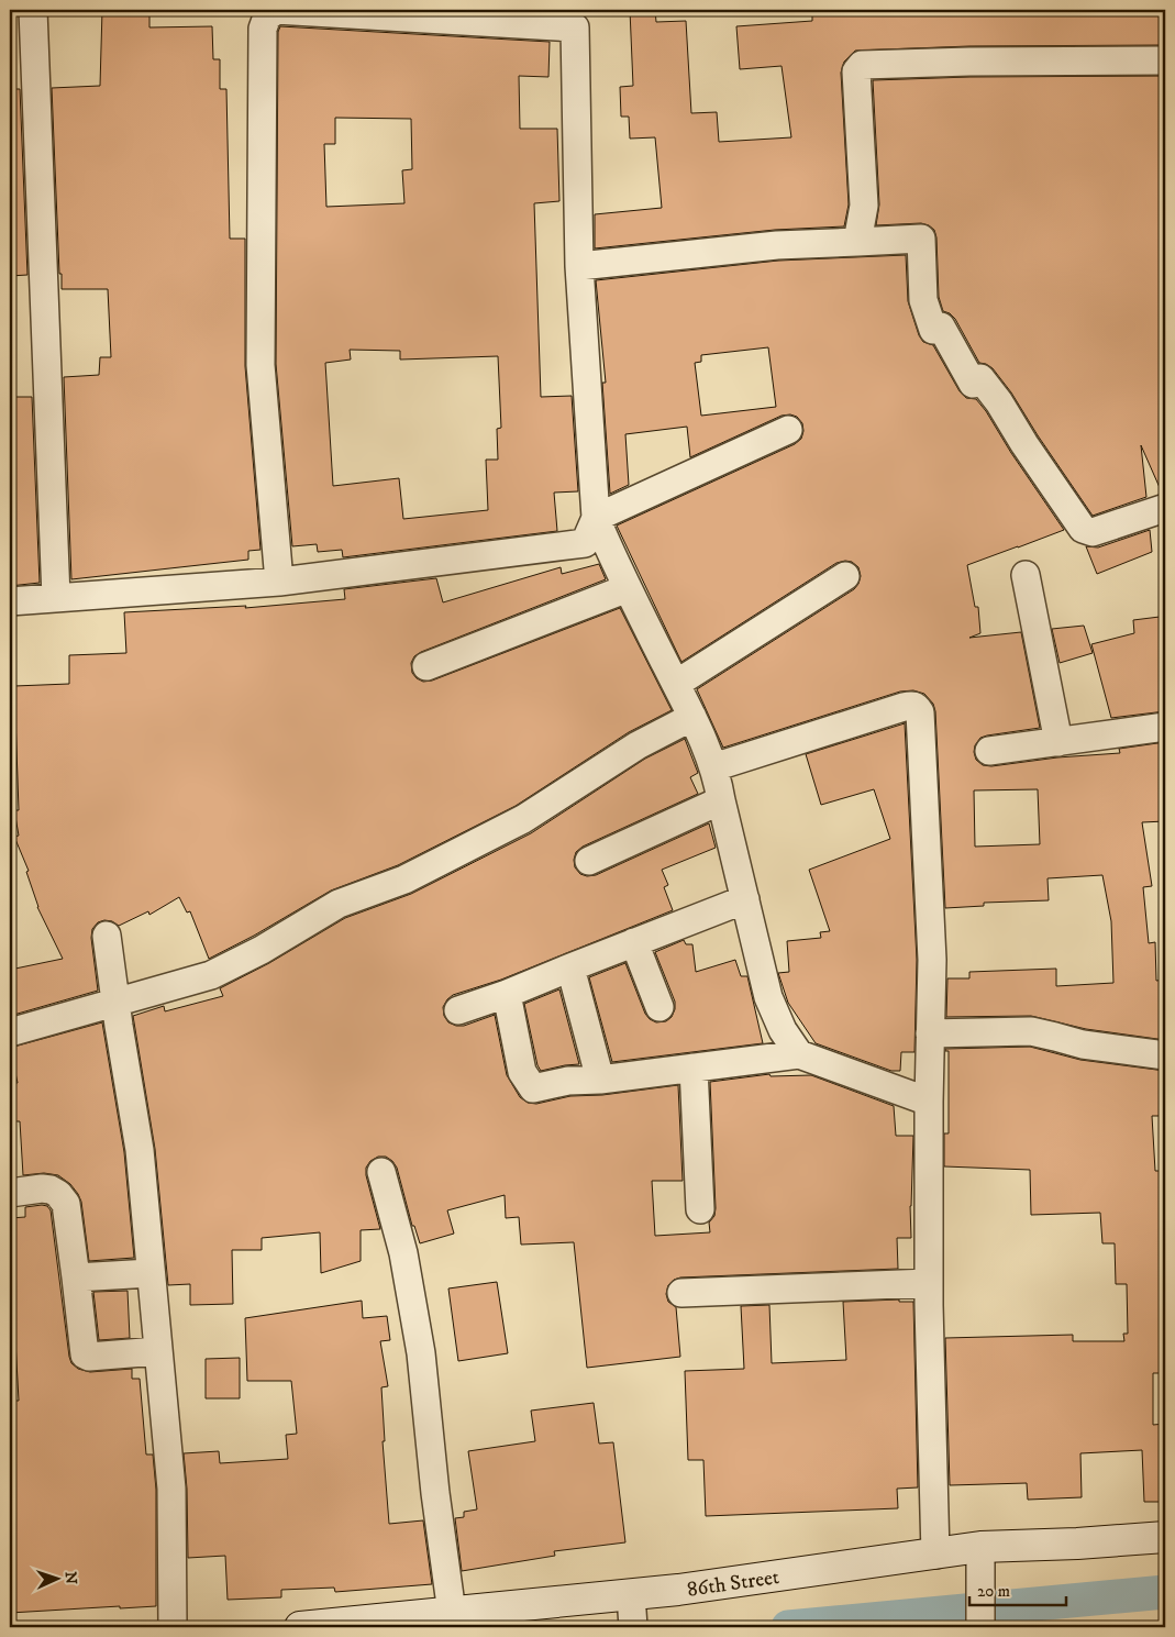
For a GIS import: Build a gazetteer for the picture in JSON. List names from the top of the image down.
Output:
{
  "streets": {
    "main road": ["86th Street"]
  },
  "scale_bar": "20 m",
  "north": "right"
}
